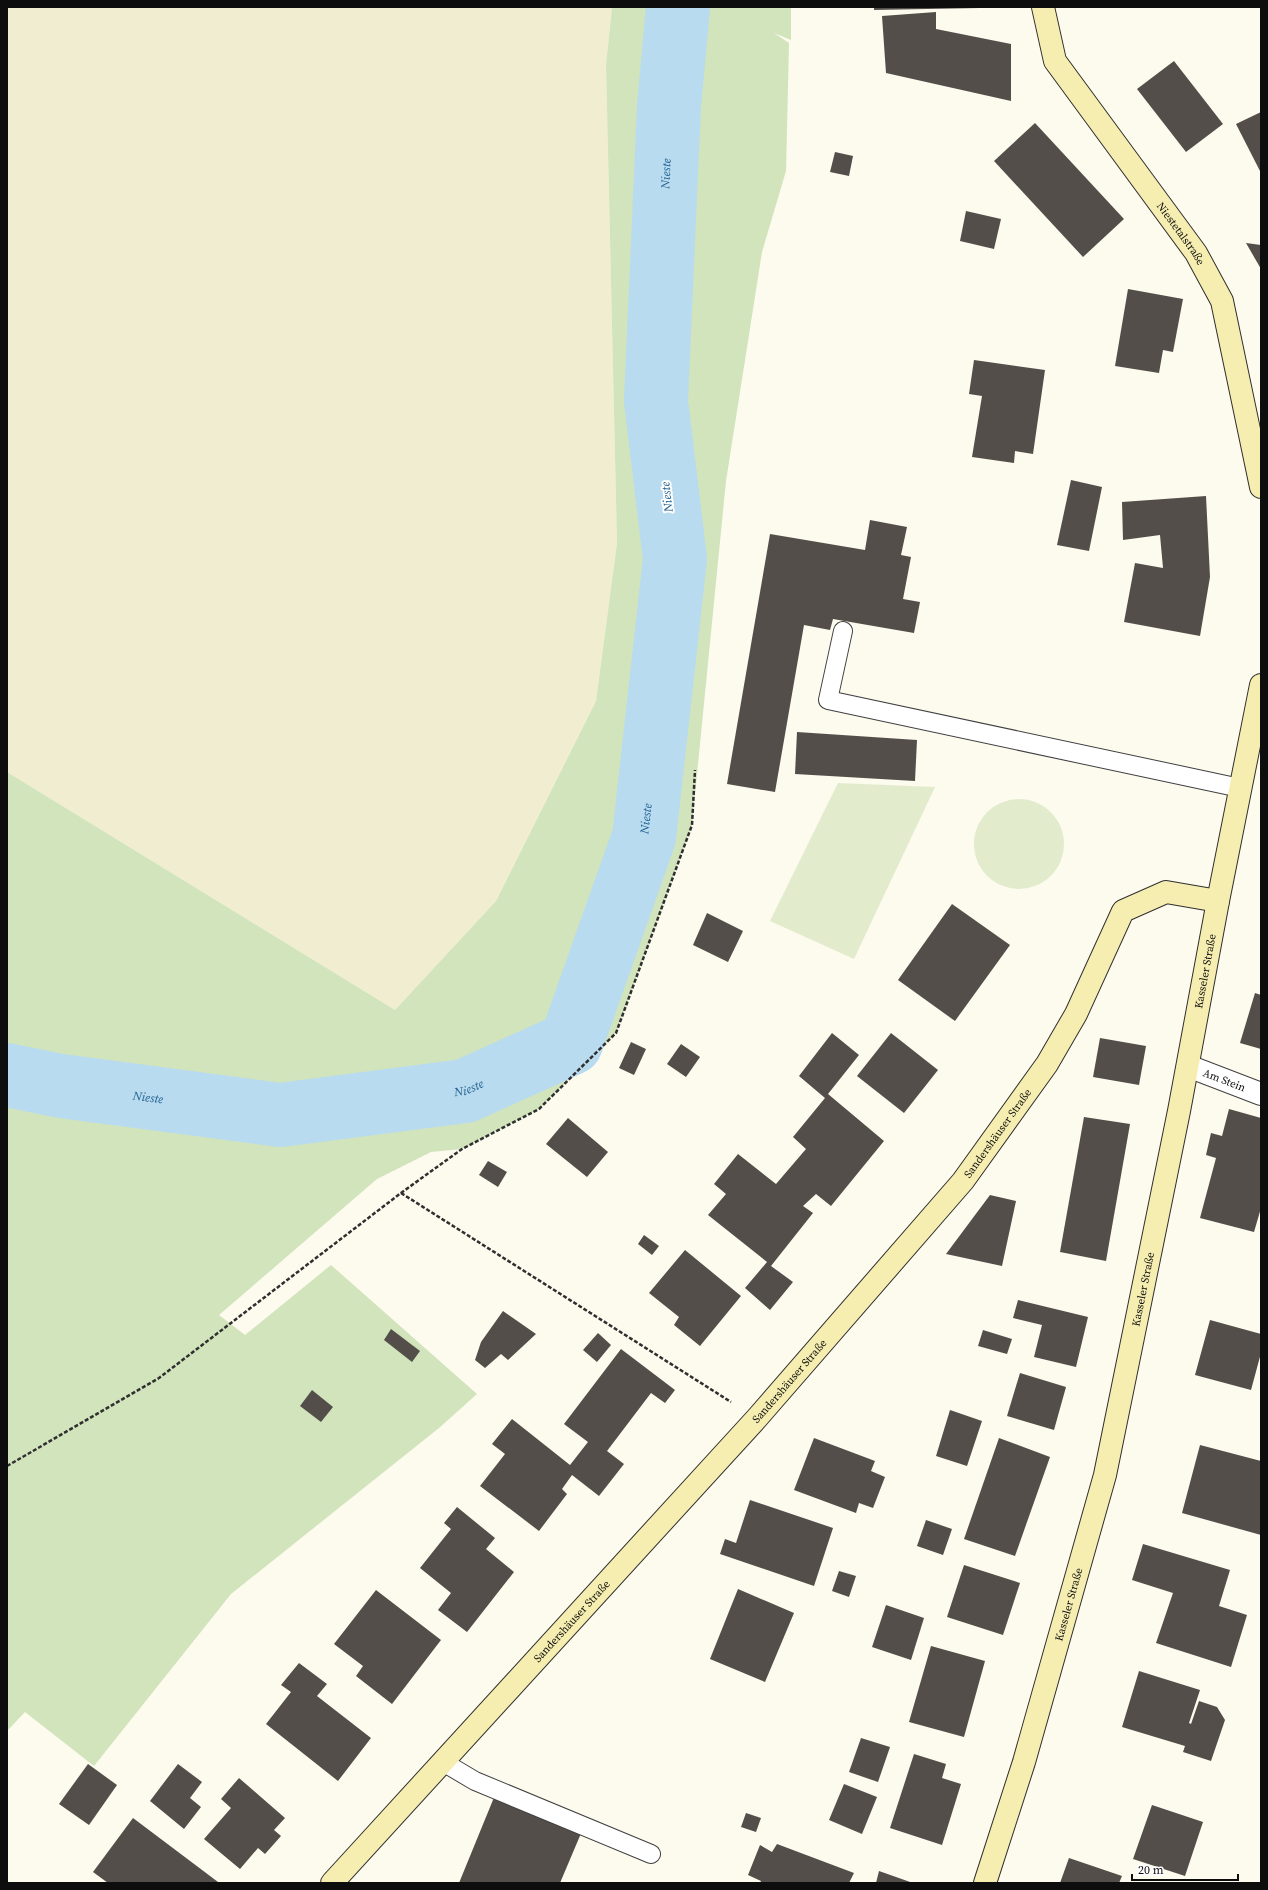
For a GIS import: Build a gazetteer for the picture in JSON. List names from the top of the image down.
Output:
{
  "streets": {
    "main road": ["Niestetalstraße", "Kasseler Straße", "Sandershäuser Straße"],
    "street": ["Am Stein"]
  },
  "crossings": [
    ["Kasseler Straße", "Am Stein"],
    ["Kasseler Straße", "Sandershäuser Straße"]
  ],
  "water": ["Nieste"],
  "scale_bar": "20 m"
}
